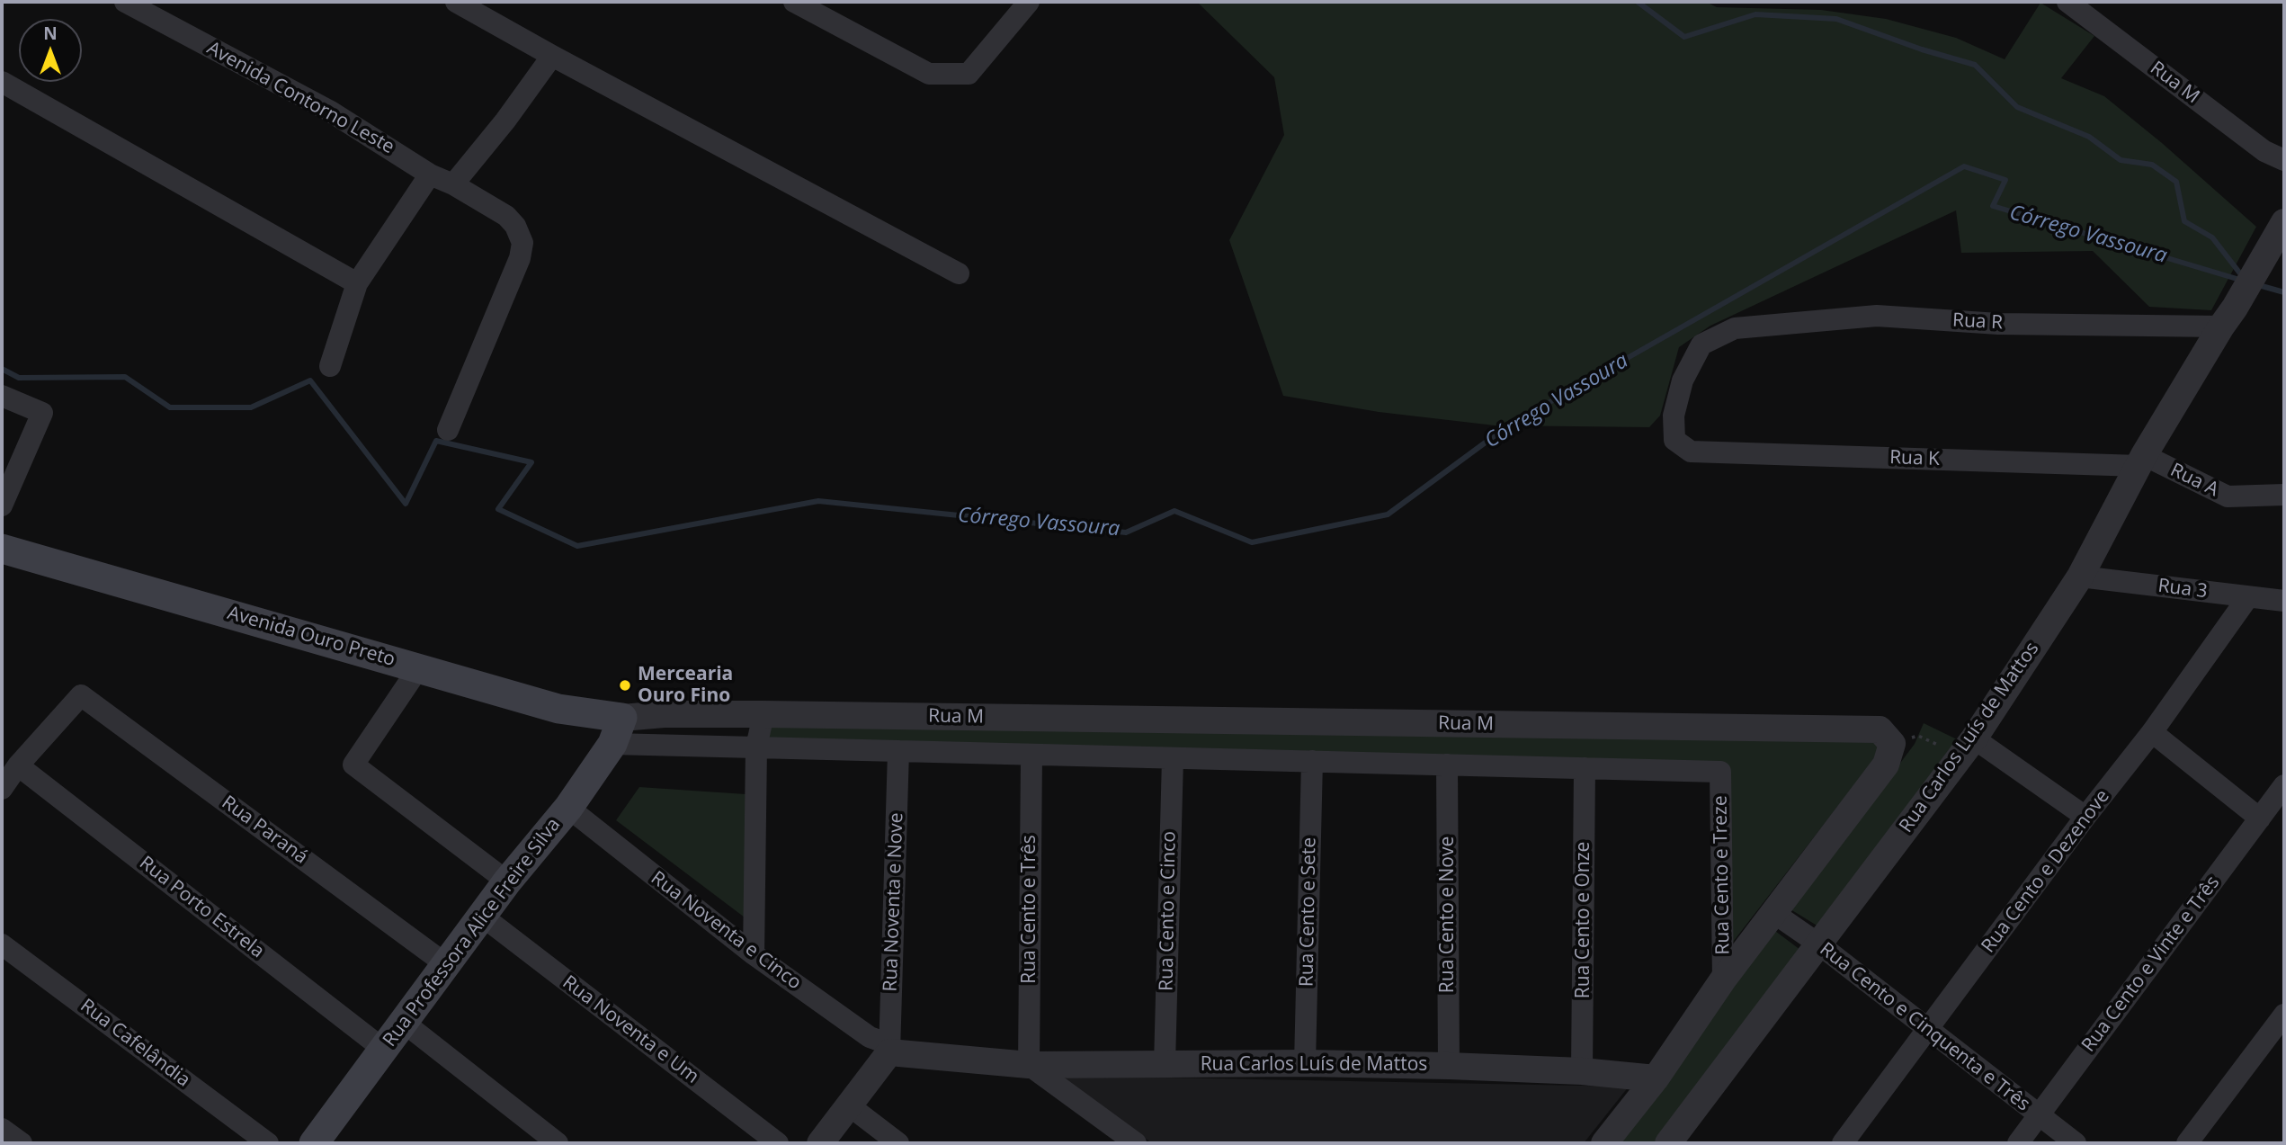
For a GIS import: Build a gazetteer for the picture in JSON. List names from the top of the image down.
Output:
{
  "streets": {
    "main road": ["Avenida Ouro Preto", "Rua Professora Alice Freire Silva"],
    "street": [
      "Rua M",
      "Avenida Contorno Leste",
      "Rua R",
      "Rua K",
      "Rua A",
      "Rua 3",
      "Rua Carlos Luís de Mattos",
      "Rua Paraná",
      "Rua Cento e Dezenove",
      "Rua Cento e Treze",
      "Rua Noventa e Nove",
      "Rua Porto Estrela",
      "Rua Cento e Três",
      "Rua Cento e Cinco",
      "Rua Cento e Sete",
      "Rua Cento e Nove",
      "Rua Cento e Onze",
      "Rua Noventa e Cinco",
      "Rua Cento e Vinte e Três",
      "Rua Cento e Cinquenta e Três",
      "Rua Noventa e Um",
      "Rua Cafelândia"
    ]
  },
  "crossings": [
    ["Rua M", "Avenida Ouro Preto"],
    ["Rua M", "Rua Cento e Treze"],
    ["Rua M", "Rua Noventa e Nove"],
    ["Rua M", "Rua Cento e Três"],
    ["Rua M", "Rua Cento e Cinco"],
    ["Rua M", "Rua Cento e Sete"],
    ["Rua M", "Rua Cento e Nove"],
    ["Rua M", "Rua Cento e Onze"],
    ["Rua M", "Rua Professora Alice Freire Silva"],
    ["Rua R", "Rua K"],
    ["Rua R", "Rua Carlos Luís de Mattos"],
    ["Rua K", "Rua A"],
    ["Rua K", "Rua Carlos Luís de Mattos"],
    ["Rua A", "Rua Carlos Luís de Mattos"],
    ["Rua 3", "Rua Carlos Luís de Mattos"],
    ["Rua 3", "Rua Cento e Dezenove"],
    ["Avenida Ouro Preto", "Rua Professora Alice Freire Silva"],
    ["Rua Carlos Luís de Mattos", "Rua Noventa e Nove"],
    ["Rua Carlos Luís de Mattos", "Rua Cento e Três"],
    ["Rua Carlos Luís de Mattos", "Rua Cento e Cinco"],
    ["Rua Carlos Luís de Mattos", "Rua Cento e Sete"],
    ["Rua Carlos Luís de Mattos", "Rua Cento e Nove"],
    ["Rua Carlos Luís de Mattos", "Rua Cento e Onze"],
    ["Rua Carlos Luís de Mattos", "Rua Noventa e Cinco"],
    ["Rua Carlos Luís de Mattos", "Rua Cento e Cinquenta e Três"],
    ["Rua Paraná", "Rua Porto Estrela"],
    ["Rua Paraná", "Rua Professora Alice Freire Silva"],
    ["Rua Cento e Dezenove", "Rua Cento e Cinquenta e Três"],
    ["Rua Noventa e Nove", "Rua Noventa e Cinco"],
    ["Rua Porto Estrela", "Rua Professora Alice Freire Silva"],
    ["Rua Noventa e Cinco", "Rua Professora Alice Freire Silva"],
    ["Rua Professora Alice Freire Silva", "Rua Noventa e Um"],
    ["Rua Cento e Vinte e Três", "Rua Cento e Cinquenta e Três"]
  ],
  "water": ["Córrego Vassoura"],
  "places": ["Mercearia Ouro Fino"],
  "north": "top"
}
